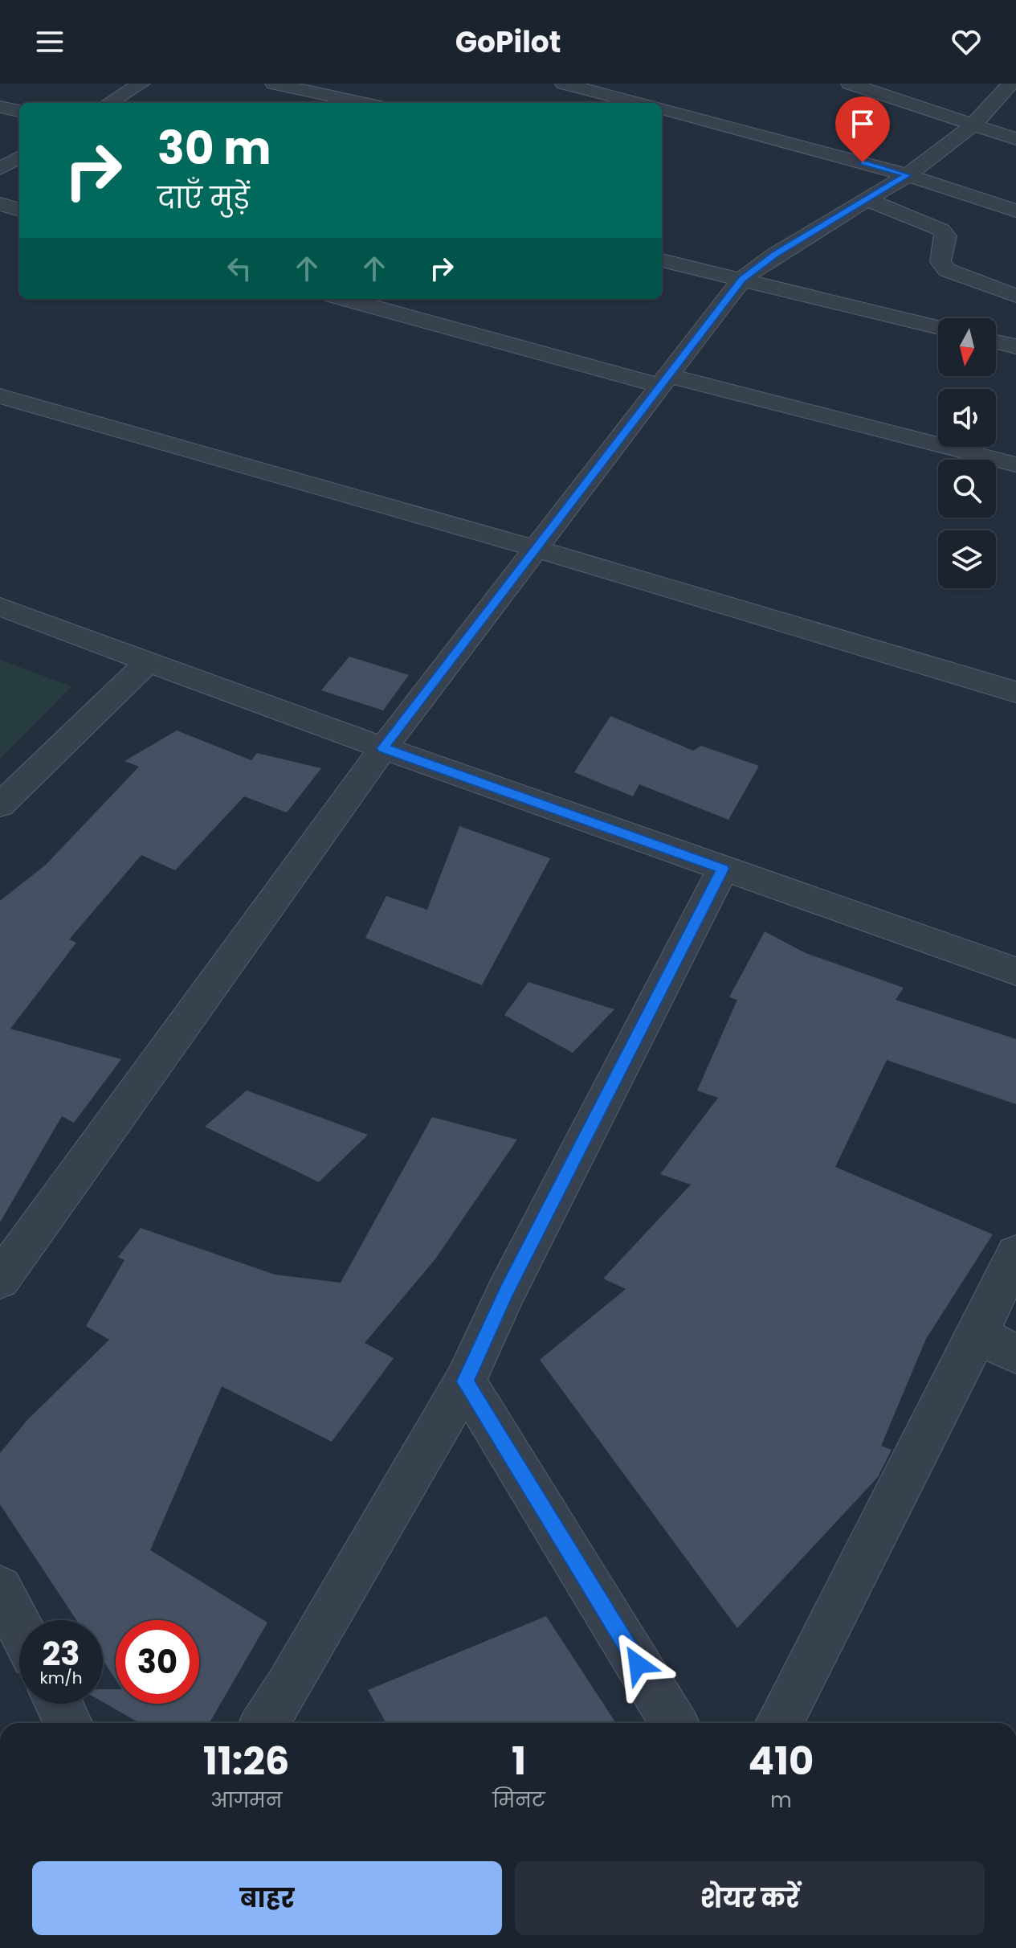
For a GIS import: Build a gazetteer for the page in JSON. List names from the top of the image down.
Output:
{
  "north": "bottom",
  "page": {
    "header": "GoPilot",
    "turn": ["30 m", "दाएँ मुड़ें"],
    "speed": "23 km/h",
    "limit": "30",
    "eta": [
      "11:26",
      "आगमन",
      "1",
      "मिनट",
      "410",
      "m"
    ],
    "buttons": ["बाहर", "शेयर करें"]
  }
}
